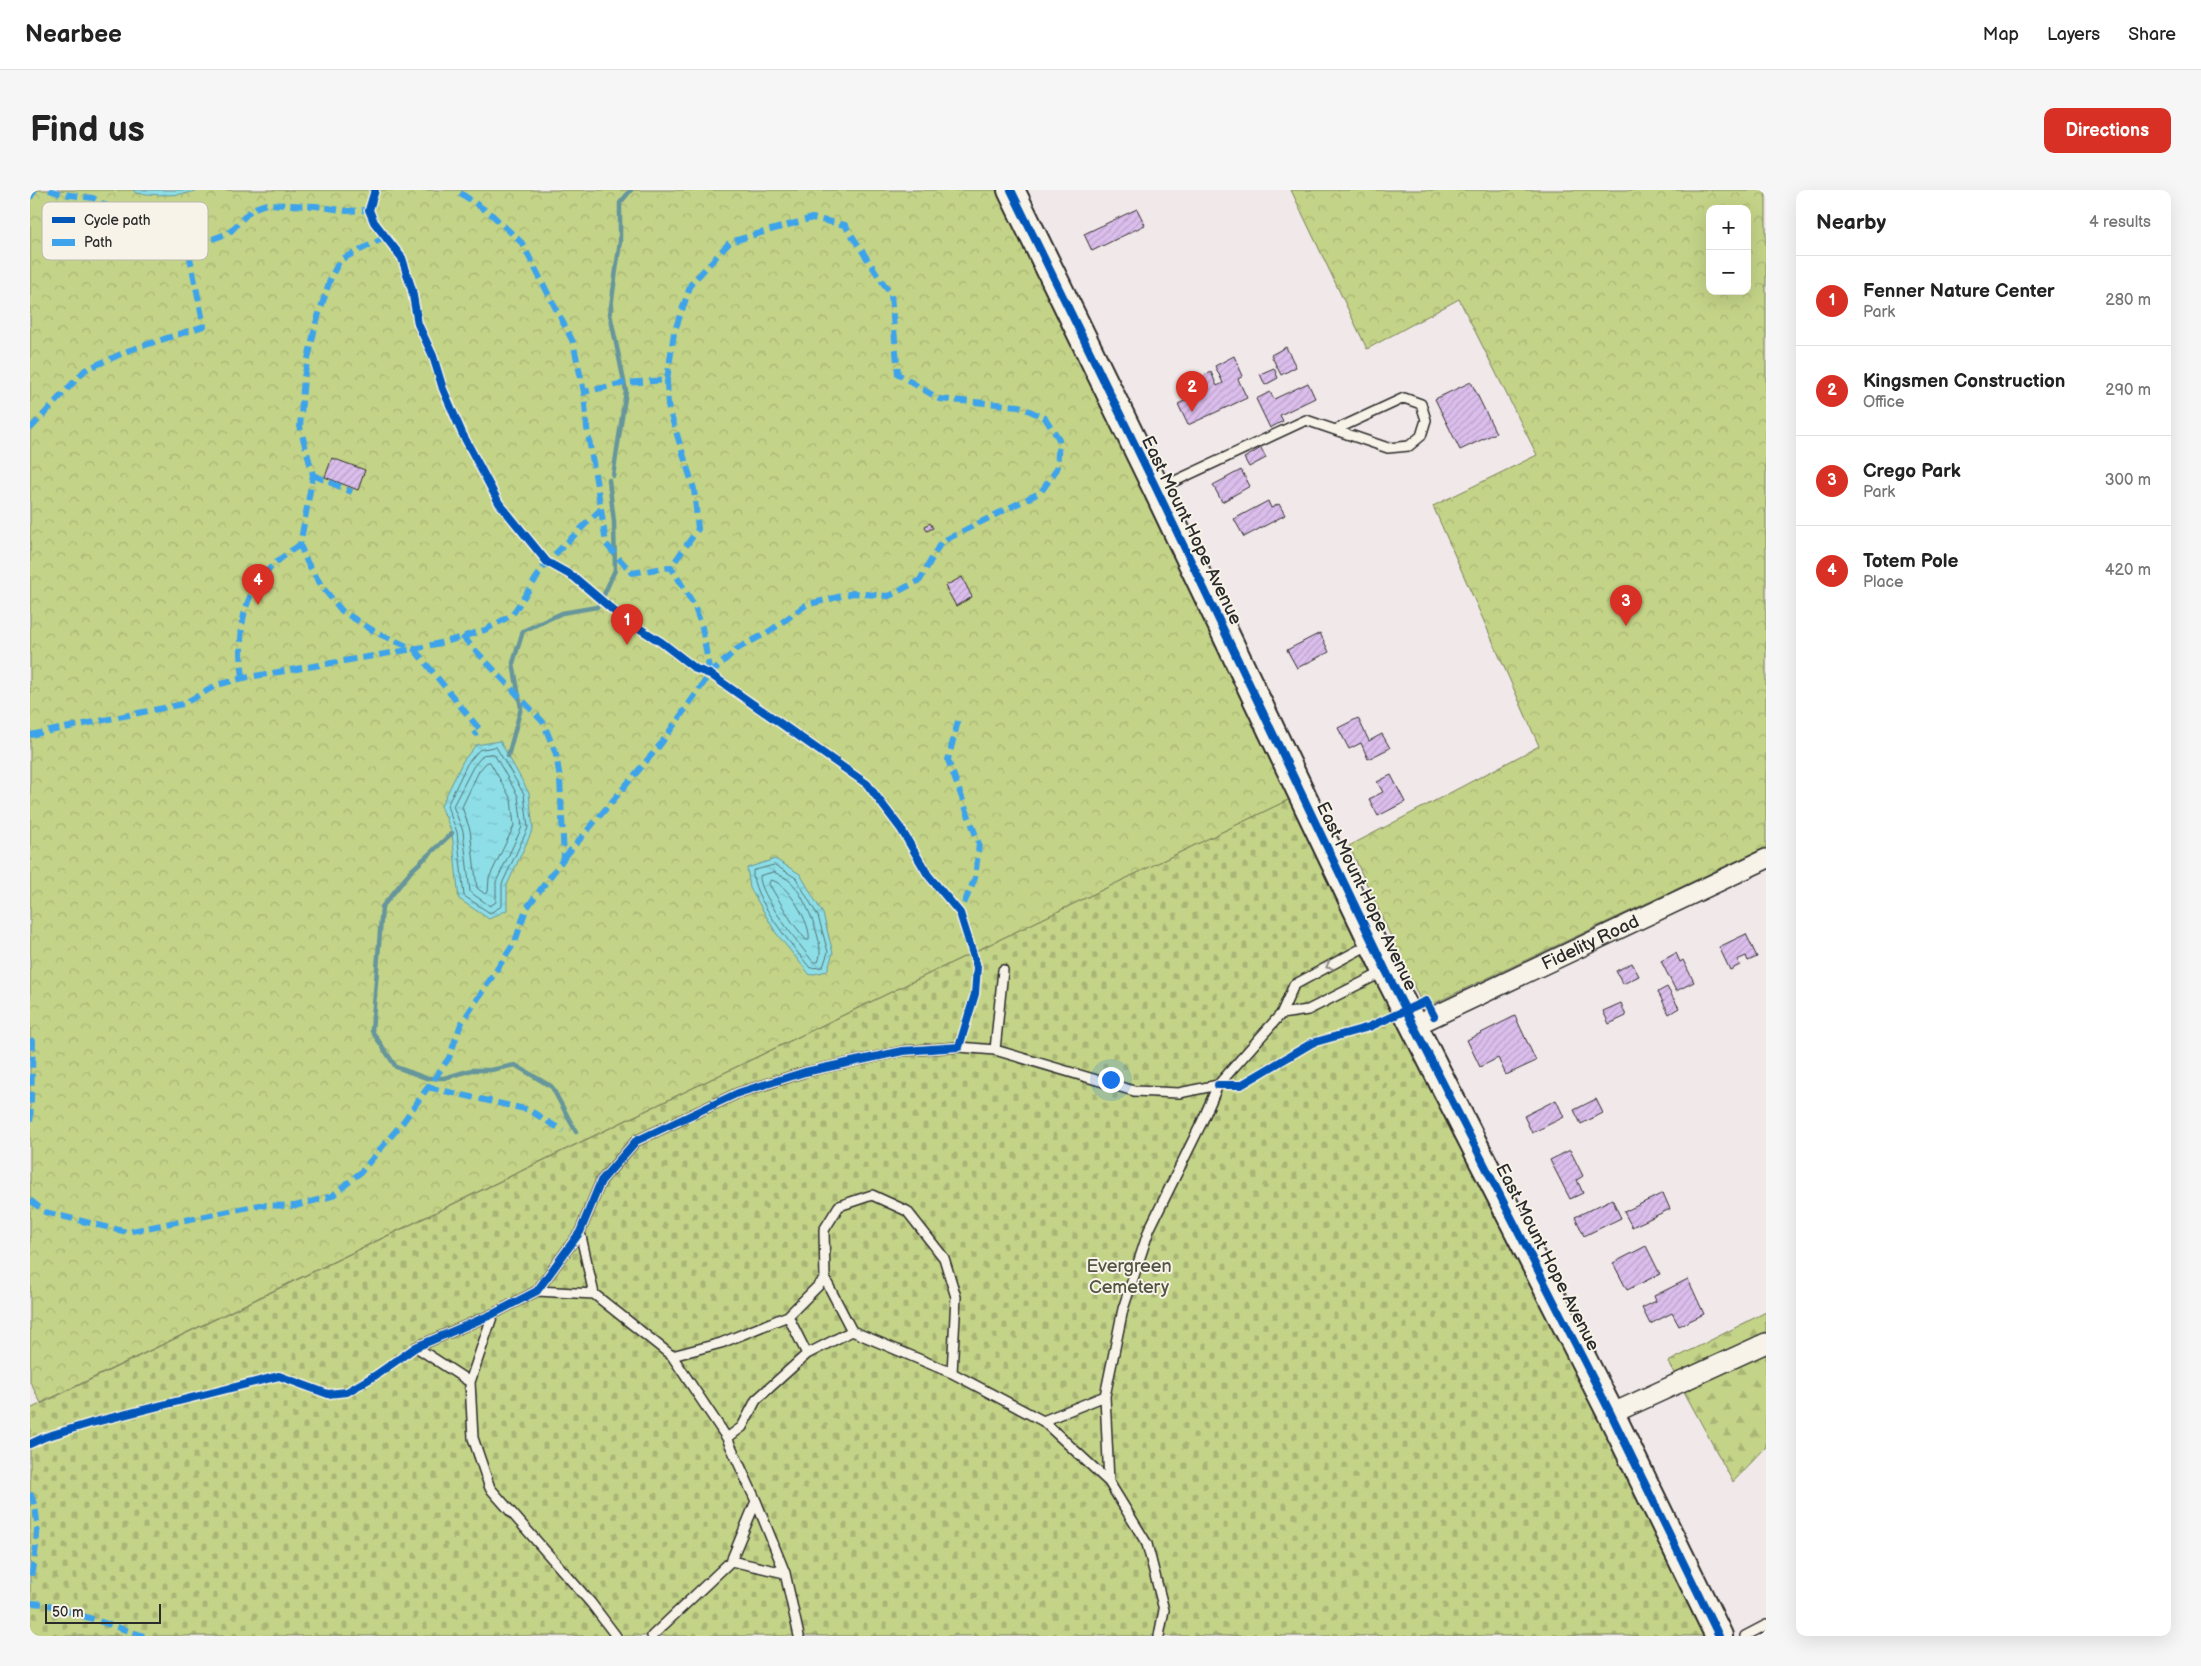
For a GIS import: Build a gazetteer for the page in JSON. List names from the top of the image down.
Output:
{
  "streets": {
    "street": ["East Mount Hope Avenue", "Fidelity Road"]
  },
  "crossings": [
    ["East Mount Hope Avenue", "Fidelity Road"]
  ],
  "parks": ["Evergreen Cemetery"],
  "legend": ["Cycle path", "Path"],
  "scale_bar": "50 m",
  "page": {
    "header": "Nearbee",
    "nav": ["Map", "Layers", "Share"],
    "buttons": "Directions",
    "title": "Find us",
    "heading": ["Nearby", "4 results"],
    "map_buttons": ["+", "−"],
    "list": [
      {
        "mark": "1",
        "name": "Fenner Nature Center",
        "note": "Park",
        "value": "280 m"
      },
      {
        "mark": "2",
        "name": "Kingsmen Construction",
        "note": "Office",
        "value": "290 m"
      },
      {
        "mark": "3",
        "name": "Crego Park",
        "note": "Park",
        "value": "300 m"
      },
      {
        "mark": "4",
        "name": "Totem Pole",
        "note": "Place",
        "value": "420 m"
      }
    ],
    "pins": [
      "2",
      "4",
      "3",
      "1"
    ],
    "scale": "50 m"
  }
}
